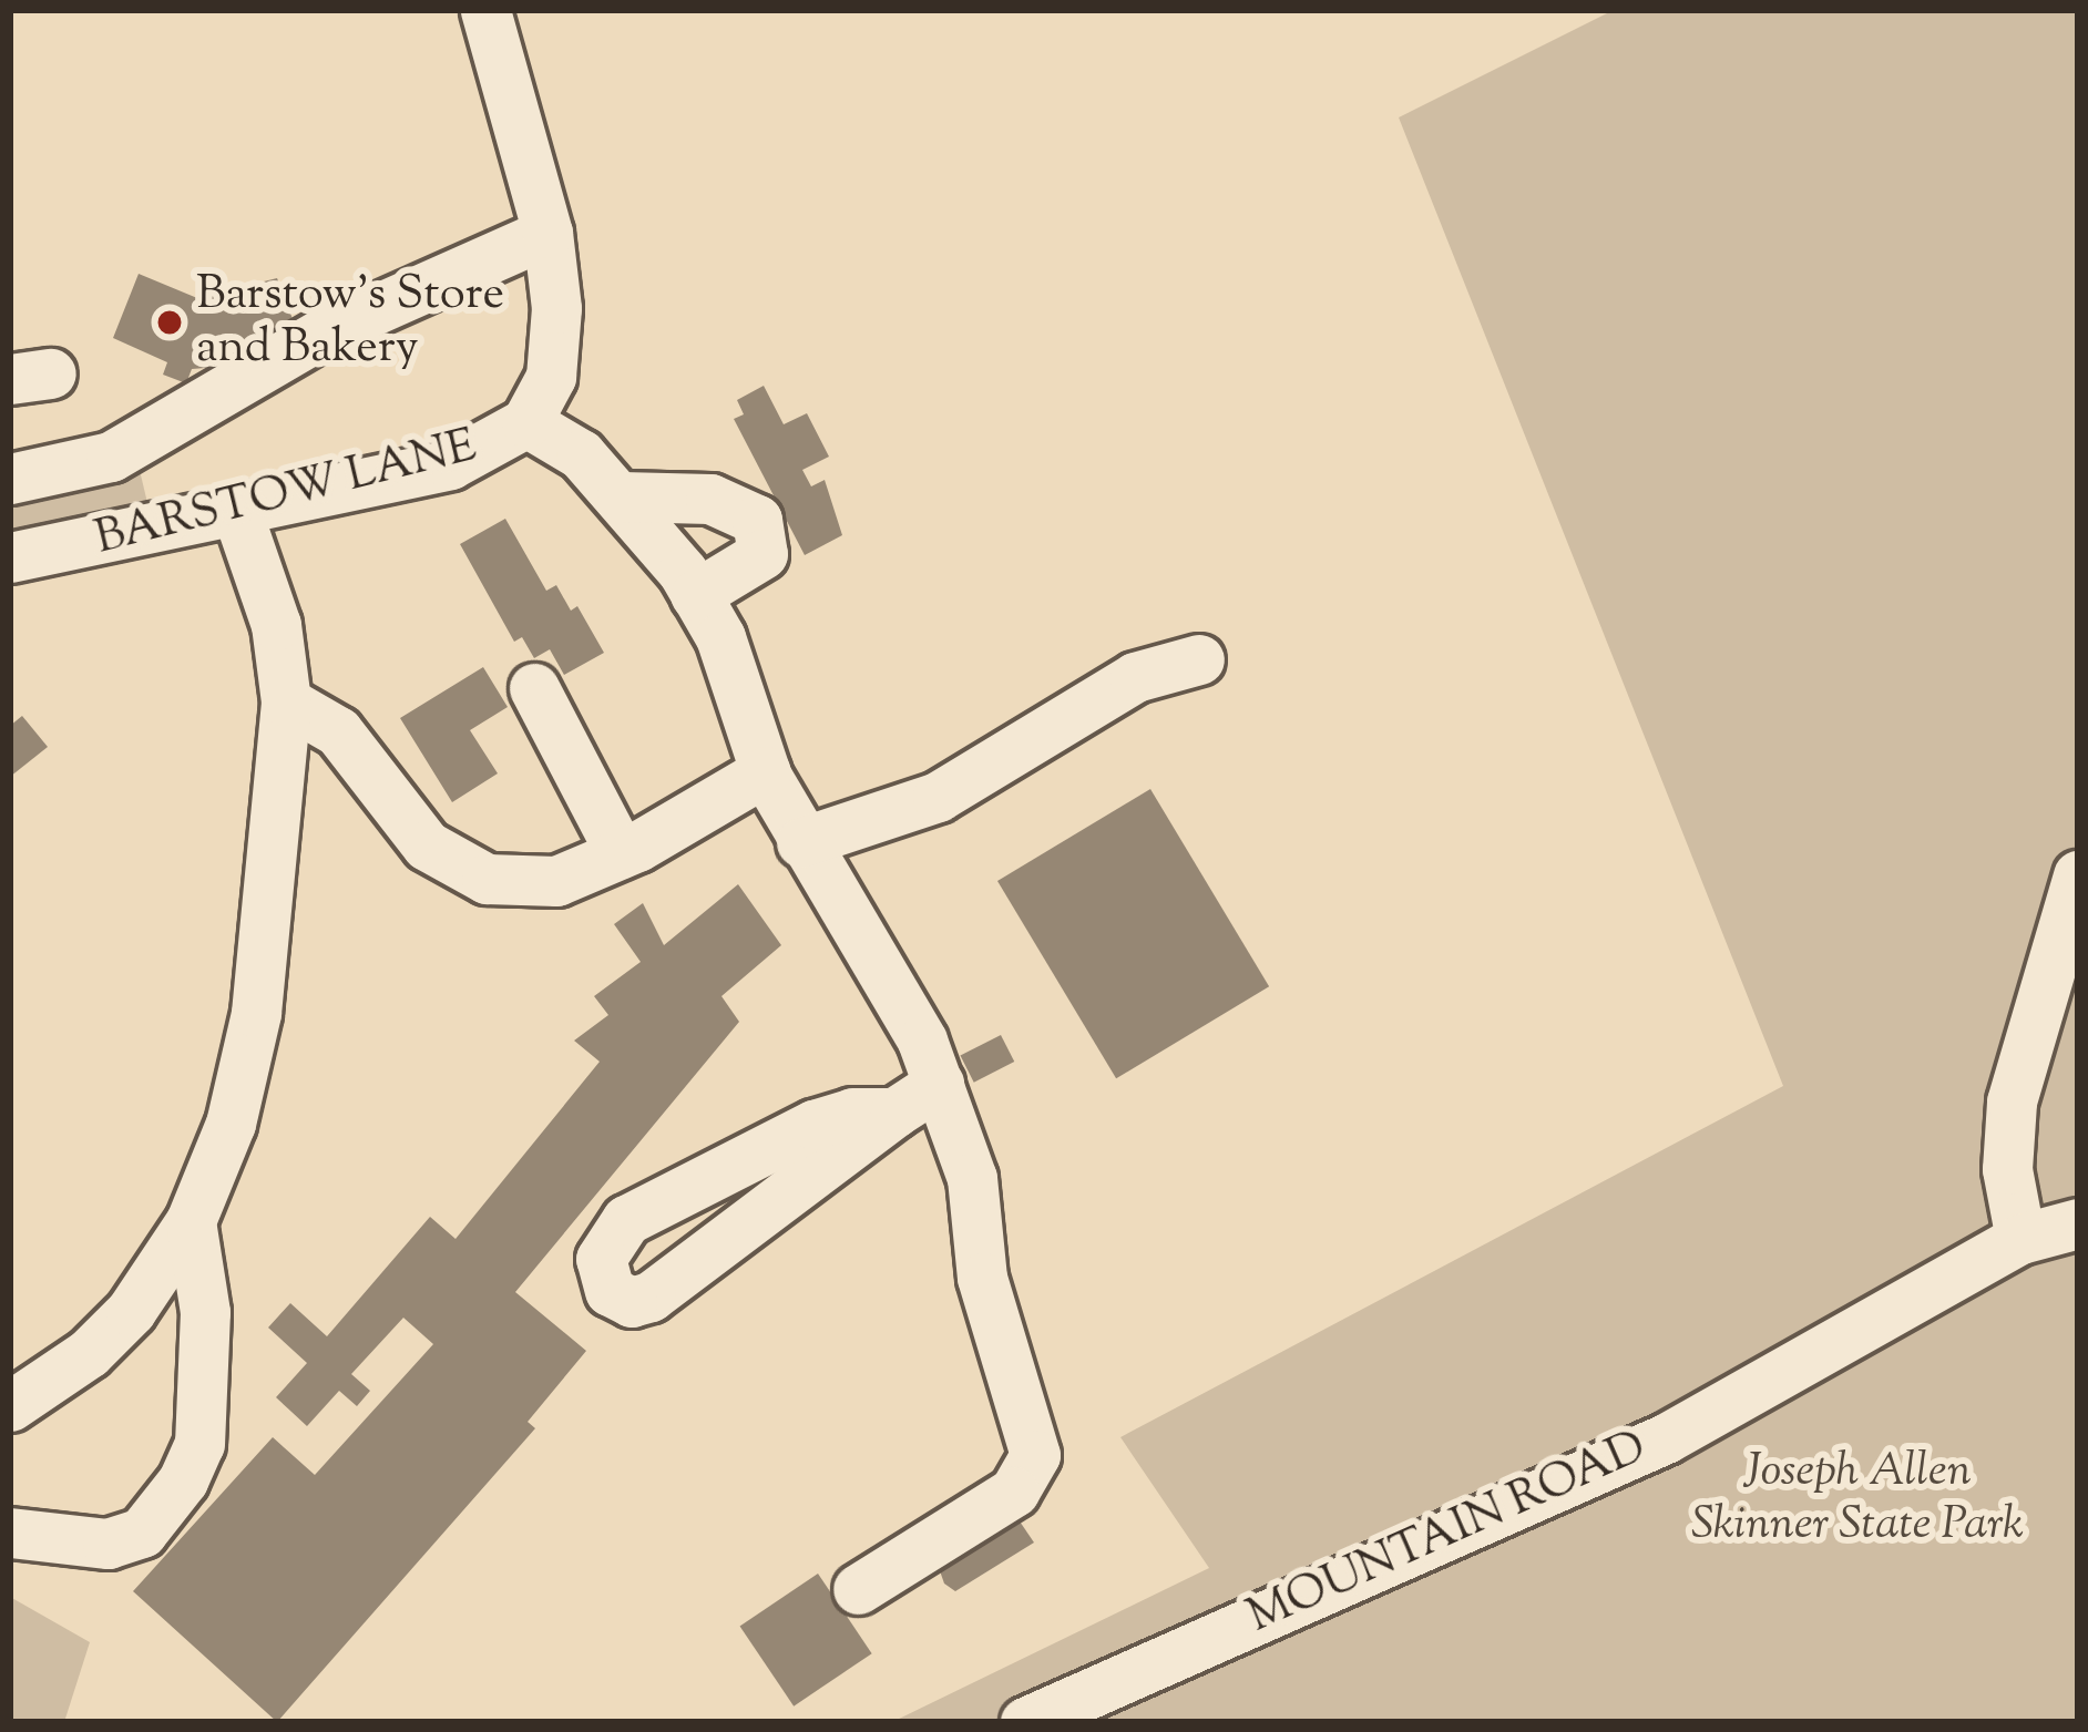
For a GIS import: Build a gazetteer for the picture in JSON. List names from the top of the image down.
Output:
{
  "streets": {
    "street": ["BARSTOW LANE", "MOUNTAIN ROAD"]
  },
  "parks": ["Joseph Allen Skinner State Park"],
  "places": ["Barstow's Store and Bakery"]
}
